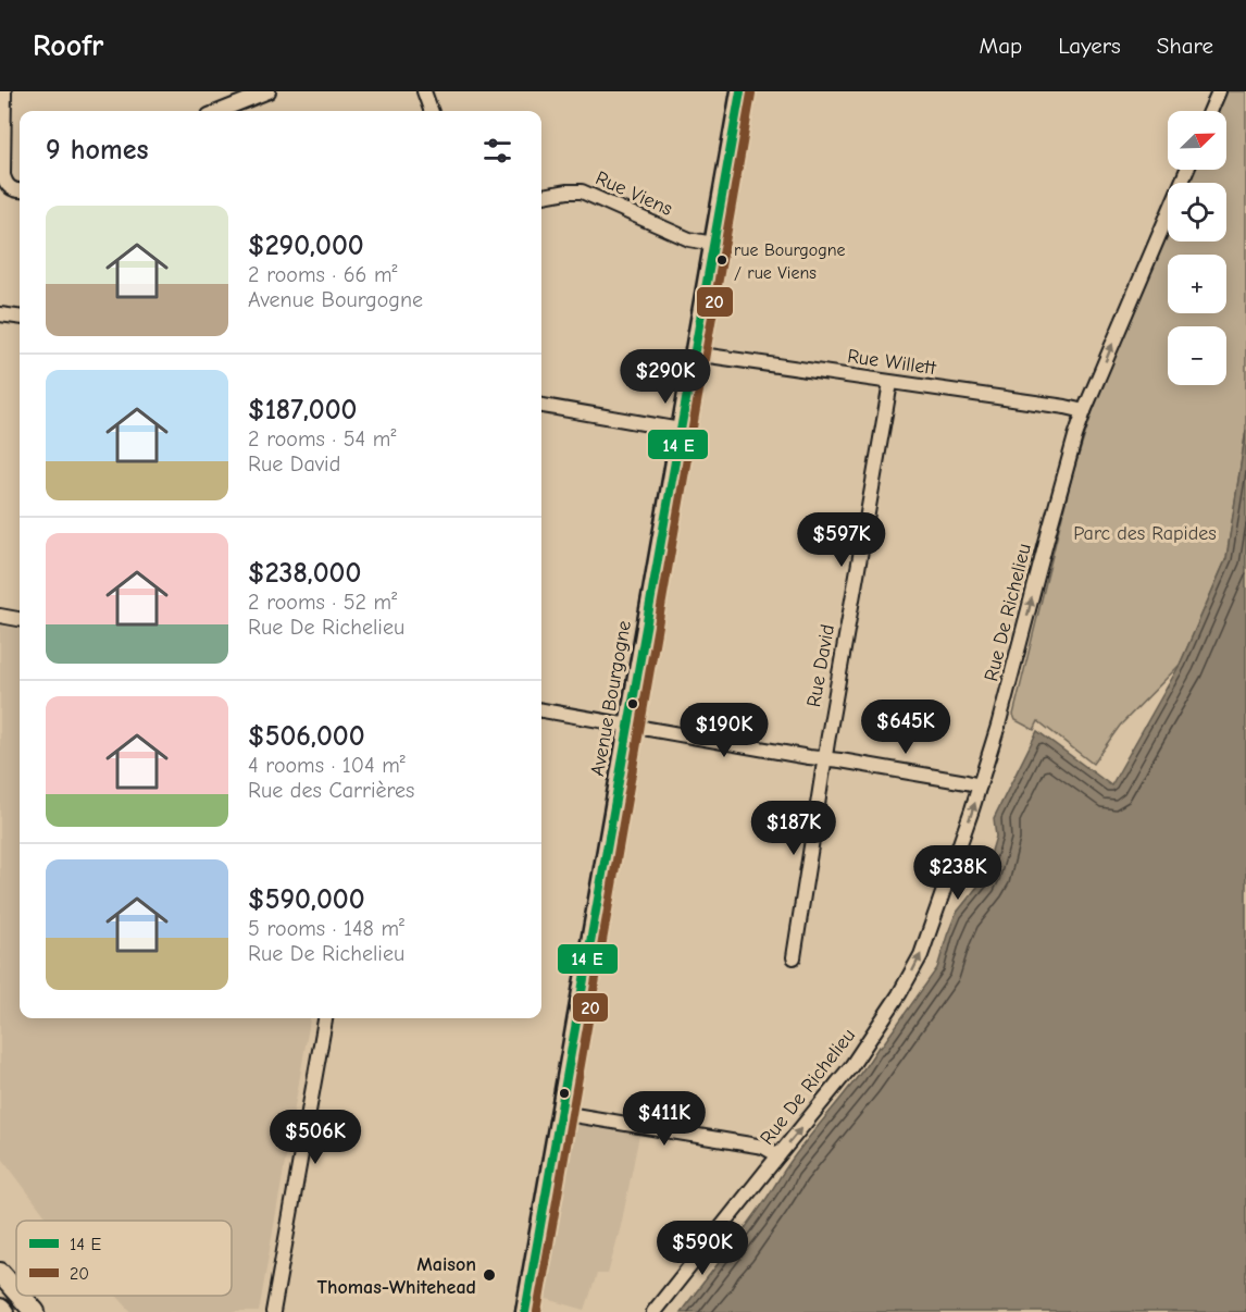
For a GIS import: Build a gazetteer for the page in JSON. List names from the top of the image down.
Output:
{
  "streets": {
    "street": [
      "Rue Viens",
      "Rue Willett",
      "Rue De Richelieu",
      "Rue David",
      "Avenue Bourgogne"
    ]
  },
  "crossings": [
    ["Rue Viens", "Avenue Bourgogne"],
    ["Rue Willett", "Rue De Richelieu"],
    ["Rue Willett", "Rue David"],
    ["Rue Willett", "Avenue Bourgogne"]
  ],
  "one_way": ["Rue De Richelieu"],
  "parks": ["Parc des Rapides"],
  "places": ["rue Bourgogne / rue Viens", "Maison Thomas-Whitehead"],
  "lines": ["transit line 20"],
  "legend": ["14 E", "20"],
  "north": "top right",
  "page": {
    "header": "Roofr",
    "nav": ["Map", "Layers", "Share"],
    "map_buttons": ["+", "−"],
    "heading": "9 homes",
    "list": [
      {
        "name": "$290,000",
        "note": "2 rooms · 66 m² · Avenue Bourgogne"
      },
      {
        "name": "$187,000",
        "note": "2 rooms · 54 m² · Rue David"
      },
      {
        "name": "$238,000",
        "note": "2 rooms · 52 m² · Rue De Richelieu"
      },
      {
        "name": "$506,000",
        "note": "4 rooms · 104 m² · Rue des Carrières"
      },
      {
        "name": "$590,000",
        "note": "5 rooms · 148 m² · Rue De Richelieu"
      }
    ],
    "price": [
      "$290K",
      "$597K",
      "$645K",
      "$190K",
      "$187K",
      "$238K",
      "$411K",
      "$506K",
      "$590K"
    ]
  }
}
